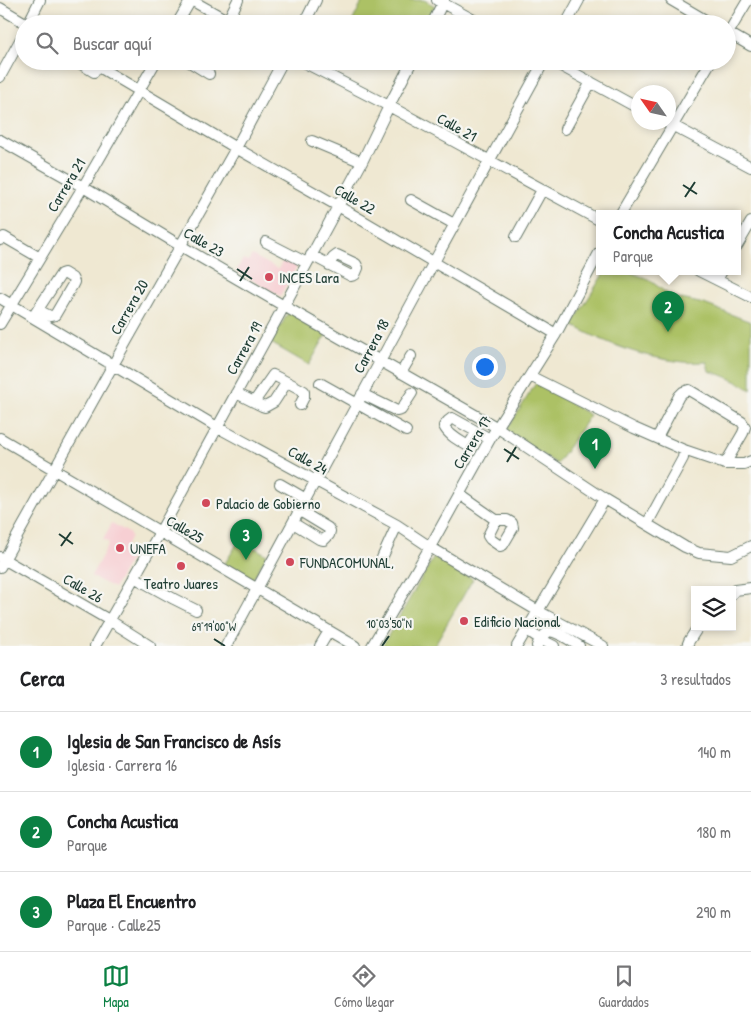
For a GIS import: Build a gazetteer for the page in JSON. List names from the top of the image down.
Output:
{
  "streets": {
    "street": [
      "Calle 21",
      "Carrera 21",
      "Calle 22",
      "Calle 23",
      "Carrera 20",
      "Carrera 18",
      "Carrera 19",
      "Carrera 17",
      "Calle 24",
      "Calle25",
      "Calle 26"
    ]
  },
  "crossings": [
    ["Calle 21", "Carrera 18"],
    ["Calle 21", "Carrera 19"],
    ["Carrera 21", "Calle 22"],
    ["Carrera 21", "Calle 23"],
    ["Carrera 21", "Calle 24"],
    ["Calle 22", "Carrera 20"],
    ["Calle 22", "Carrera 18"],
    ["Calle 22", "Carrera 19"],
    ["Calle 22", "Carrera 17"],
    ["Calle 23", "Carrera 20"],
    ["Calle 23", "Carrera 18"],
    ["Calle 23", "Carrera 19"],
    ["Calle 23", "Carrera 17"],
    ["Carrera 20", "Calle 24"],
    ["Carrera 20", "Calle25"],
    ["Carrera 20", "Calle 26"],
    ["Carrera 18", "Calle 24"],
    ["Carrera 18", "Calle25"],
    ["Carrera 19", "Calle 24"],
    ["Carrera 19", "Calle25"],
    ["Carrera 19", "Calle 26"],
    ["Carrera 17", "Calle 24"]
  ],
  "places": [
    "INCES Lara",
    "Palacio de Gobierno",
    "UNEFA",
    "FUNDACOMUNAL,",
    "Teatro Juares",
    "Edificio Nacional"
  ],
  "north": "top left",
  "page": {
    "search": "Buscar aquí",
    "popup": ["Concha Acustica", "Parque"],
    "pins": ["2", "1", "3"],
    "heading": ["Cerca", "3 resultados"],
    "list": [
      {
        "mark": "1",
        "name": "Iglesia de San Francisco de Asís",
        "note": "Iglesia · Carrera 16",
        "value": "140 m"
      },
      {
        "mark": "2",
        "name": "Concha Acustica",
        "note": "Parque",
        "value": "180 m"
      },
      {
        "mark": "3",
        "name": "Plaza El Encuentro",
        "note": "Parque · Calle25",
        "value": "290 m"
      }
    ],
    "nav": ["Mapa", "Cómo llegar", "Guardados"]
  },
  "coordinates": ["10°03'50\"N", "69°19'00\"W"]
}
